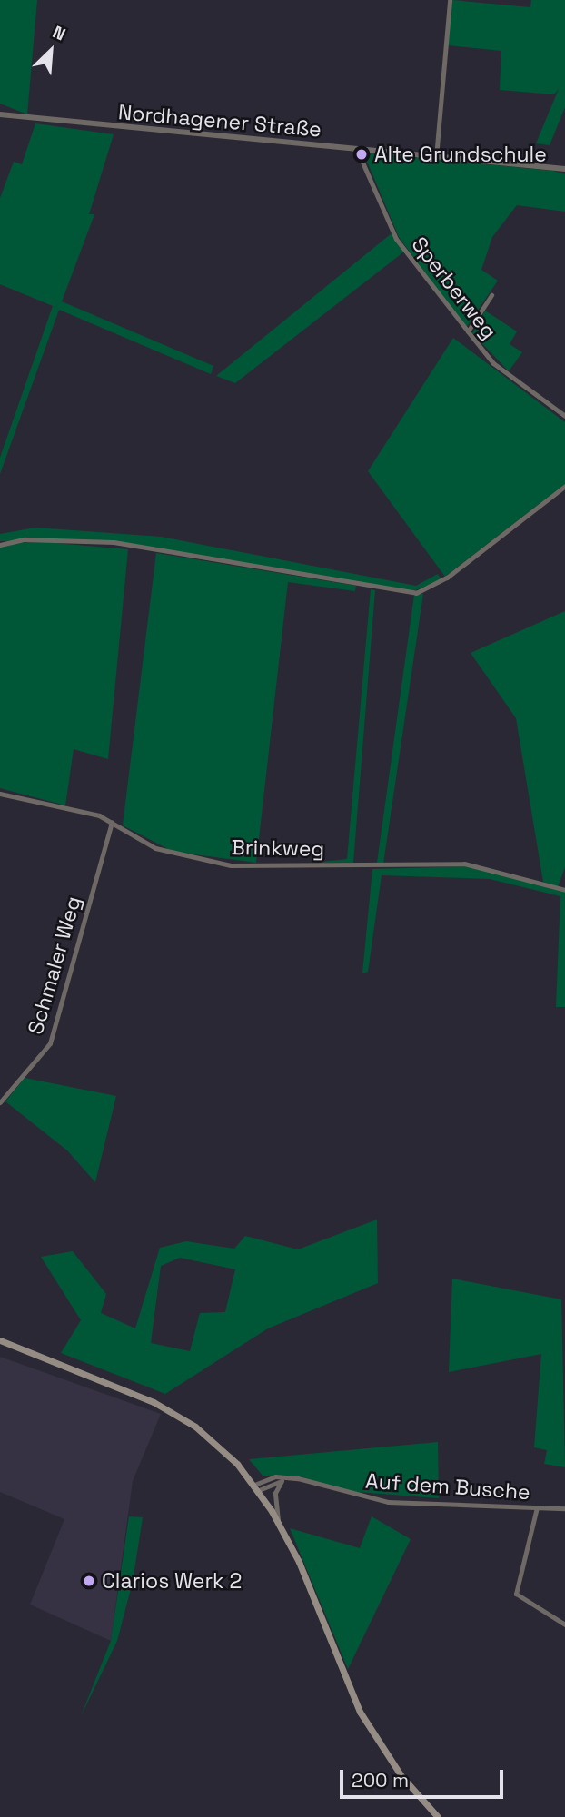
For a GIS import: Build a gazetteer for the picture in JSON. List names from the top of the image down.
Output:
{
  "streets": {
    "street": [
      "Nordhagener Straße",
      "Sperberweg",
      "Brinkweg",
      "Schmaler Weg",
      "Auf dem Busche"
    ]
  },
  "crossings": [
    ["Nordhagener Straße", "Sperberweg"],
    ["Brinkweg", "Schmaler Weg"]
  ],
  "places": ["Alte Grundschule", "Clarios Werk 2"],
  "scale_bar": "200 m",
  "north": "top right"
}
